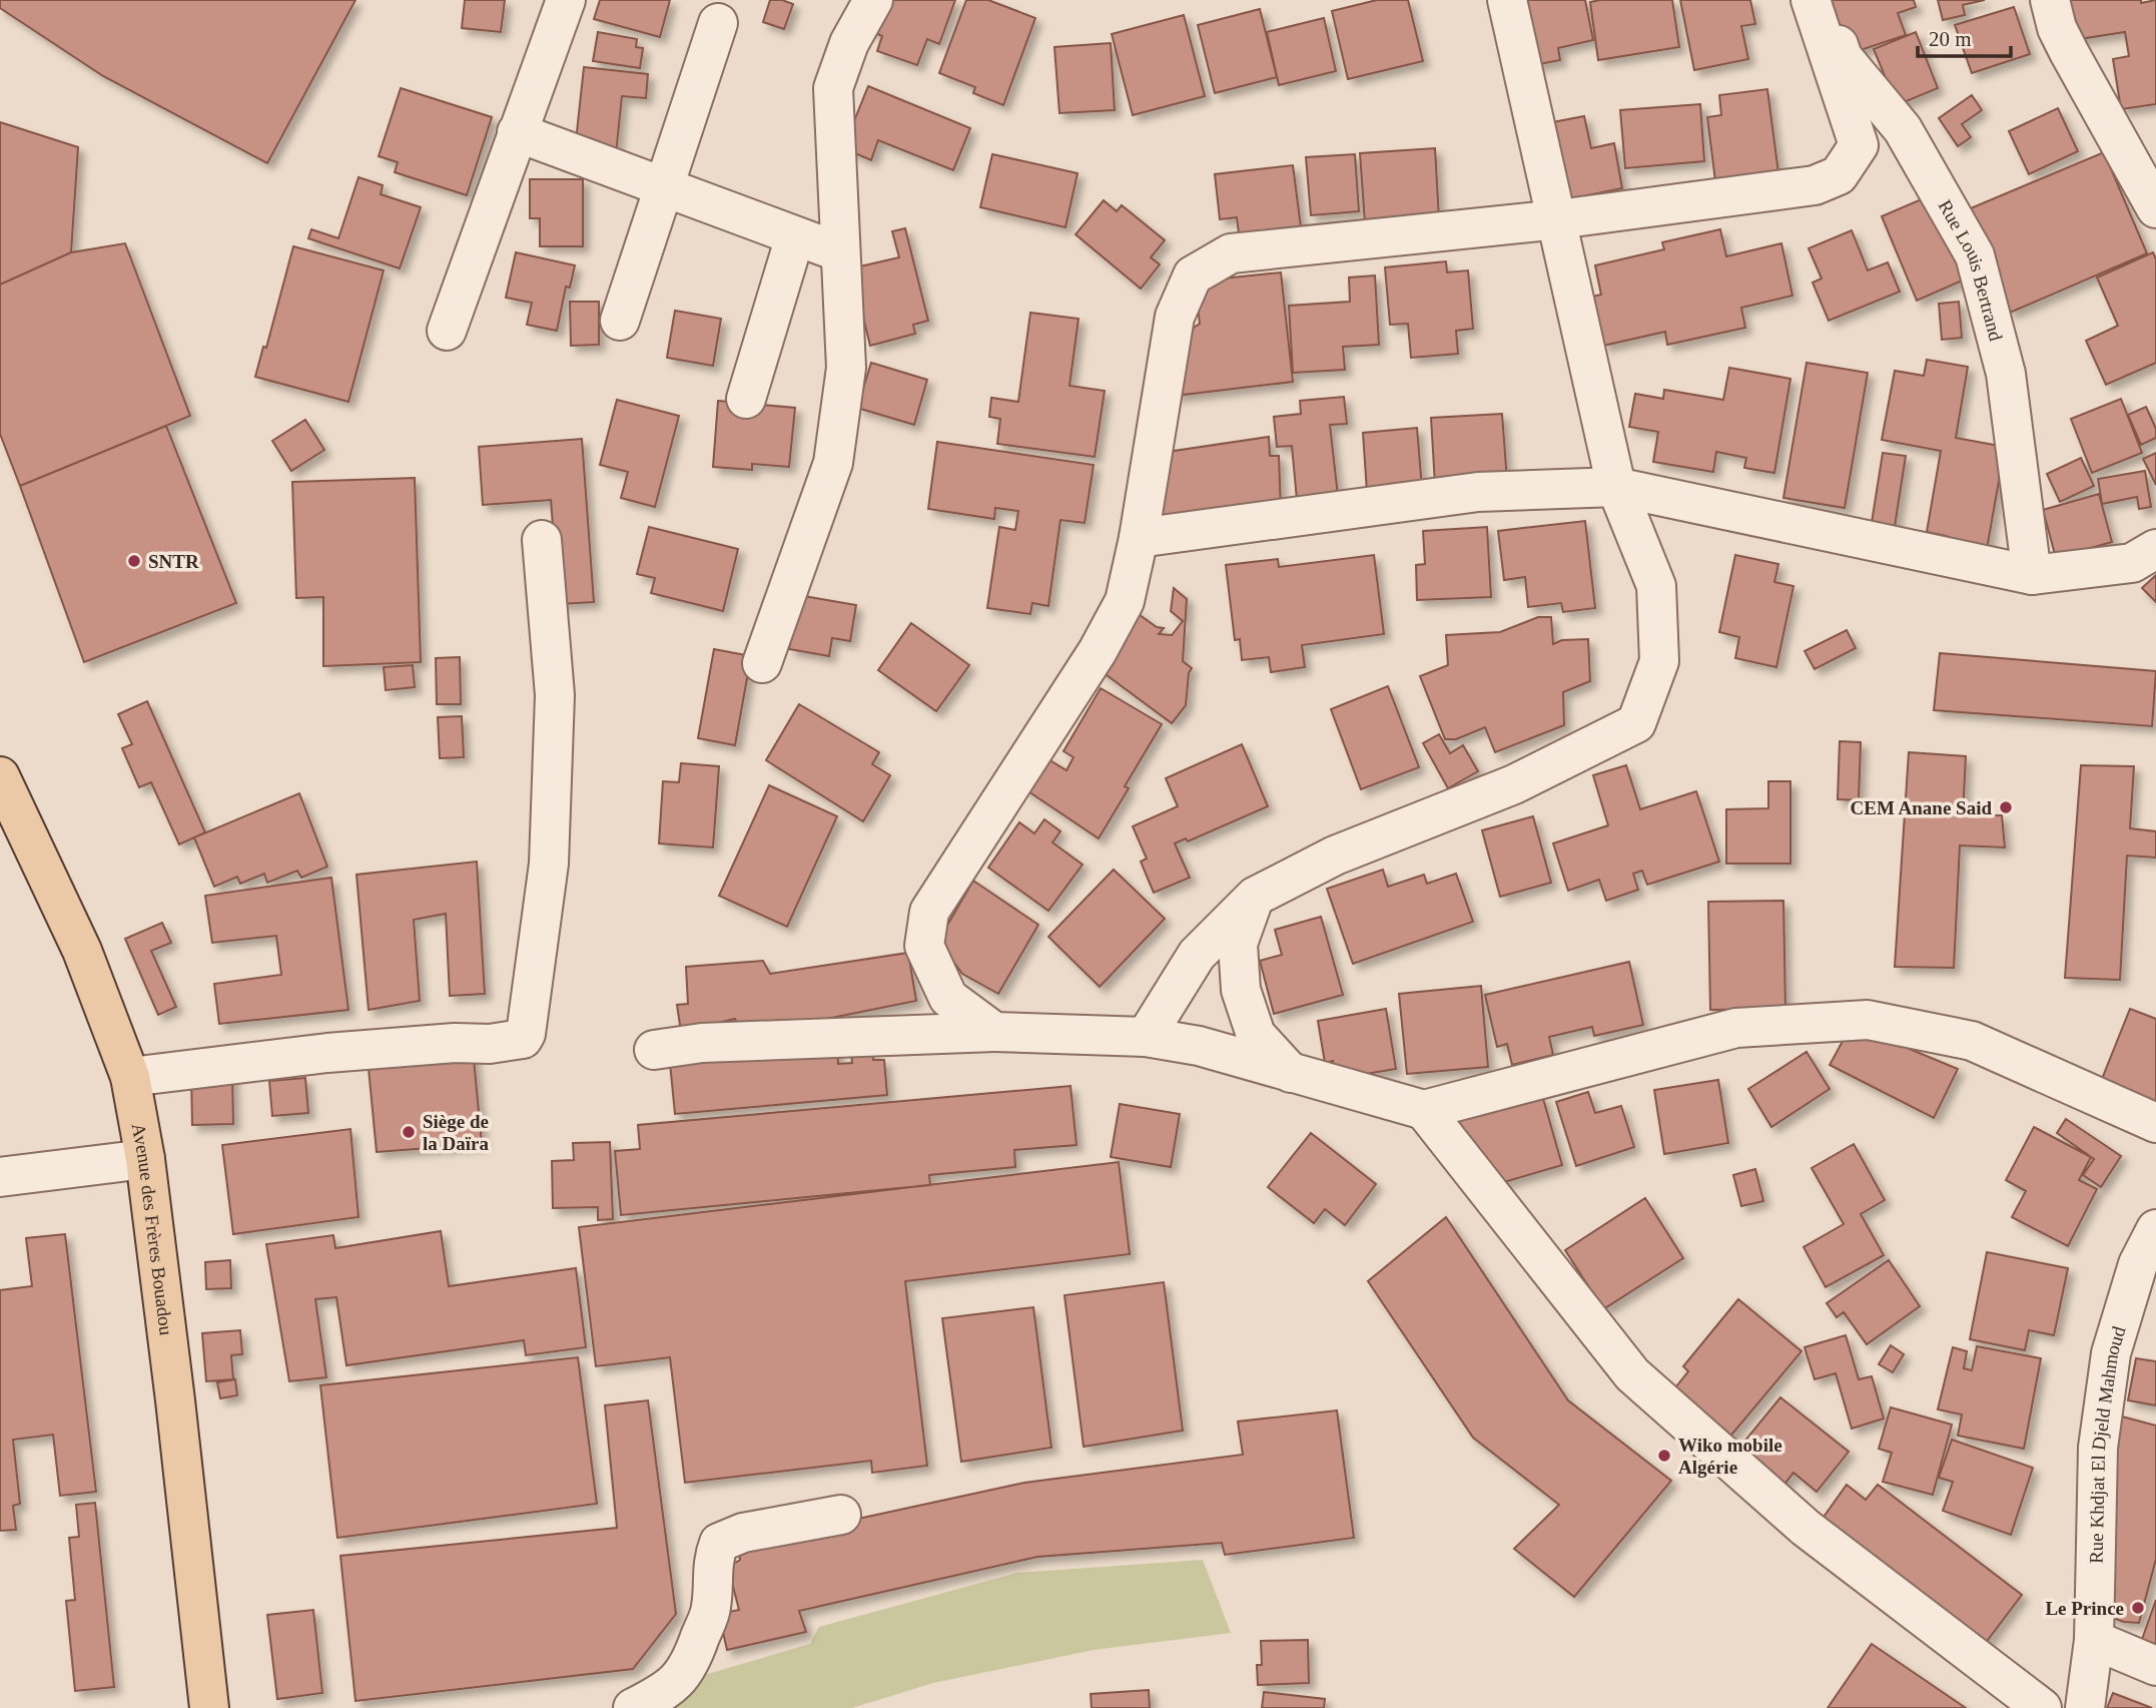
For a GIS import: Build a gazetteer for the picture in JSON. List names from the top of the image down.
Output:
{
  "streets": {
    "main road": ["Avenue des Frères Bouadou"],
    "street": ["Rue Louis Bertrand", "Rue Khdjat El Djeld Mahmoud"]
  },
  "places": [
    "SNTR",
    "CEM Anane Said",
    "Siège de la Daïra",
    "Wiko mobile Algérie",
    "Le Prince"
  ],
  "scale_bar": "20 m"
}
